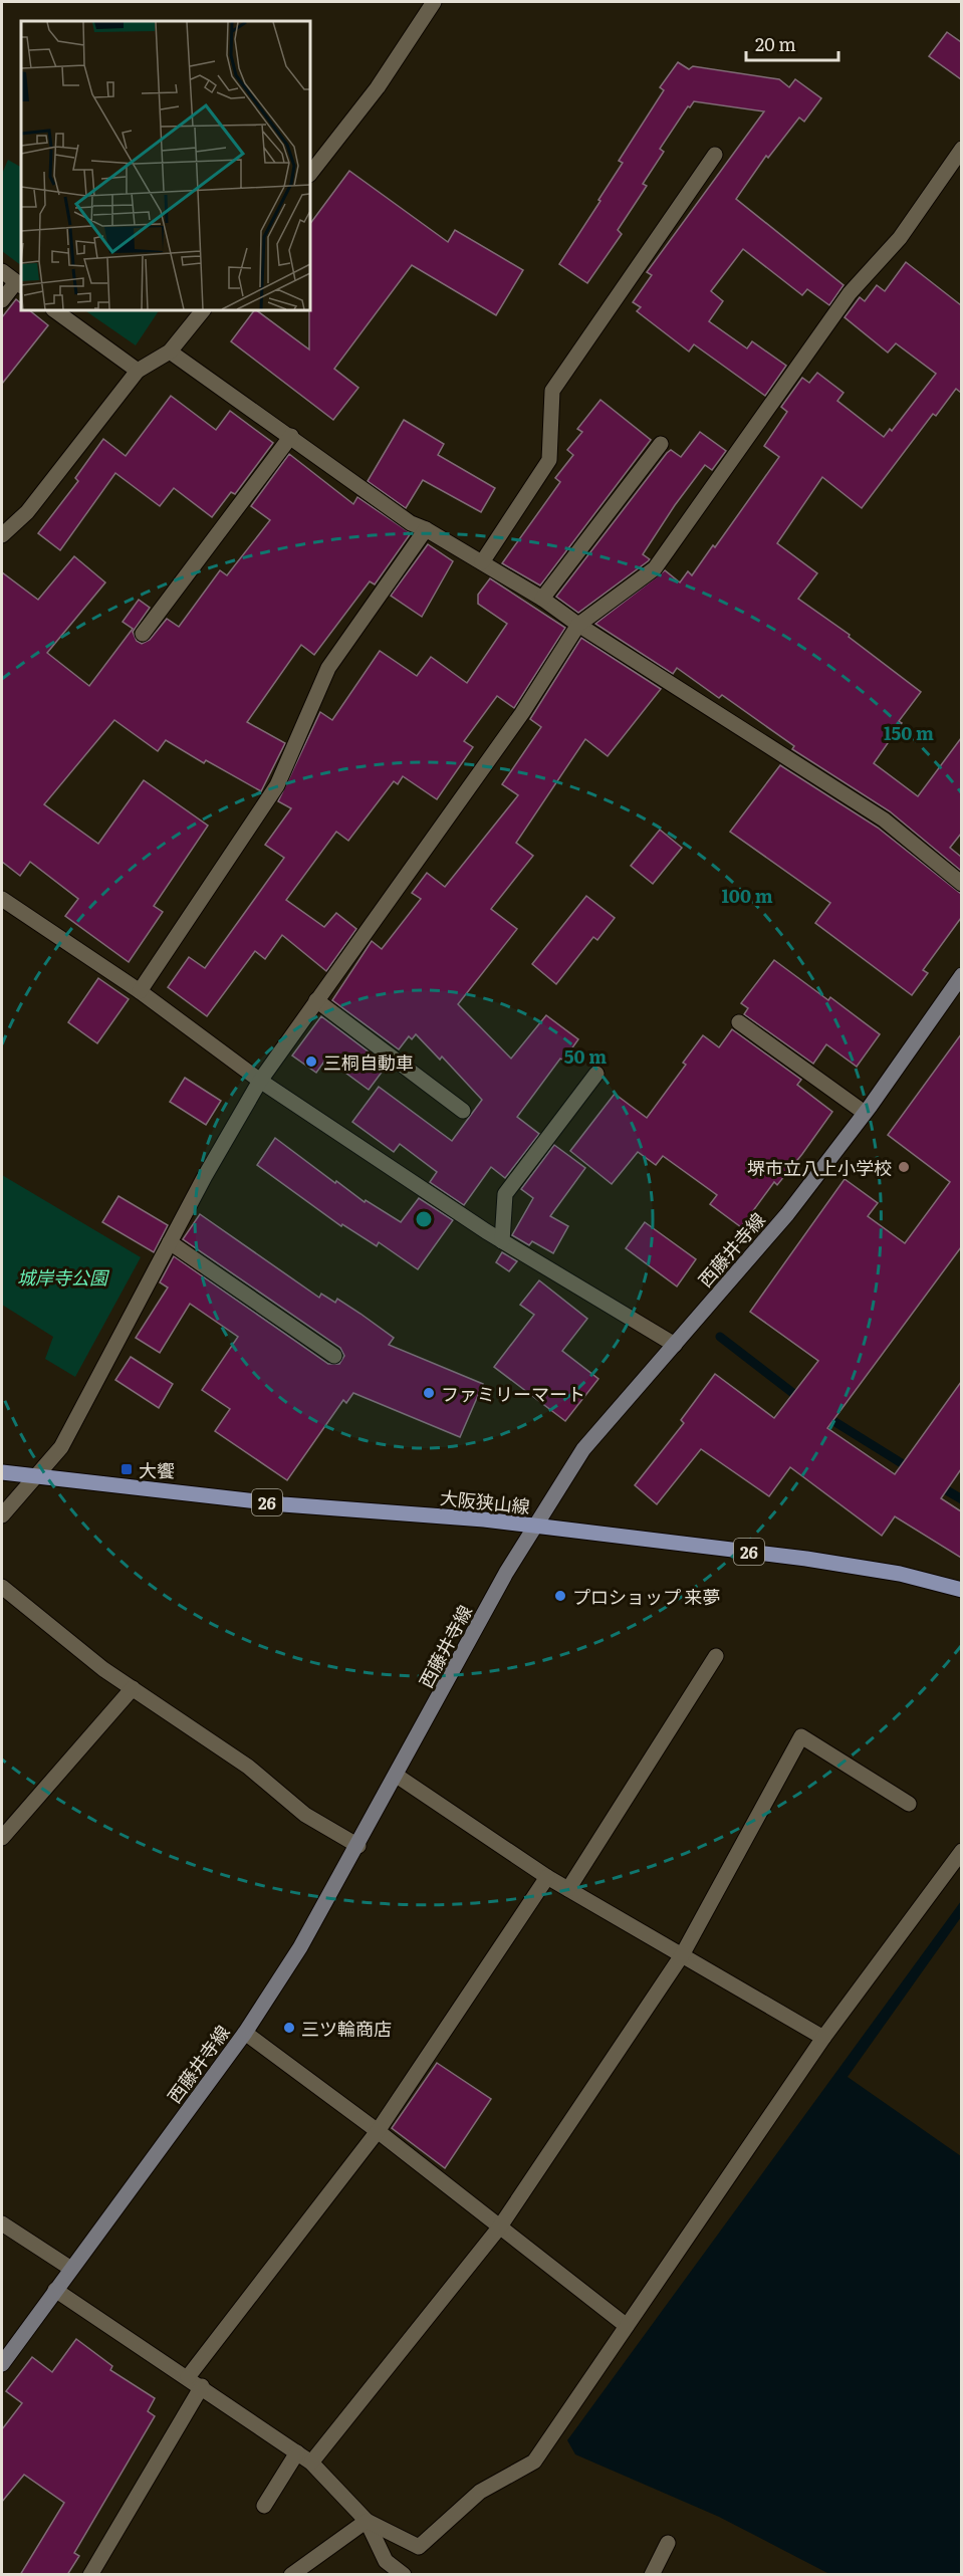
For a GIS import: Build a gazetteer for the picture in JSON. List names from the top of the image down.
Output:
{
  "streets": {
    "main road": ["西藤井寺線", "大阪狭山線", "26"]
  },
  "crossings": [
    ["西藤井寺線", "大阪狭山線"]
  ],
  "parks": ["城岸寺公園"],
  "places": {
    "other": [
      "三桐自動車",
      "堺市立八上小学校",
      "ファミリーマート",
      "プロショップ 来夢",
      "三ツ輪商店"
    ],
    "transit": ["大饗"]
  },
  "scale_bar": "20 m",
  "rings": ["150 m", "100 m", "50 m"]
}
